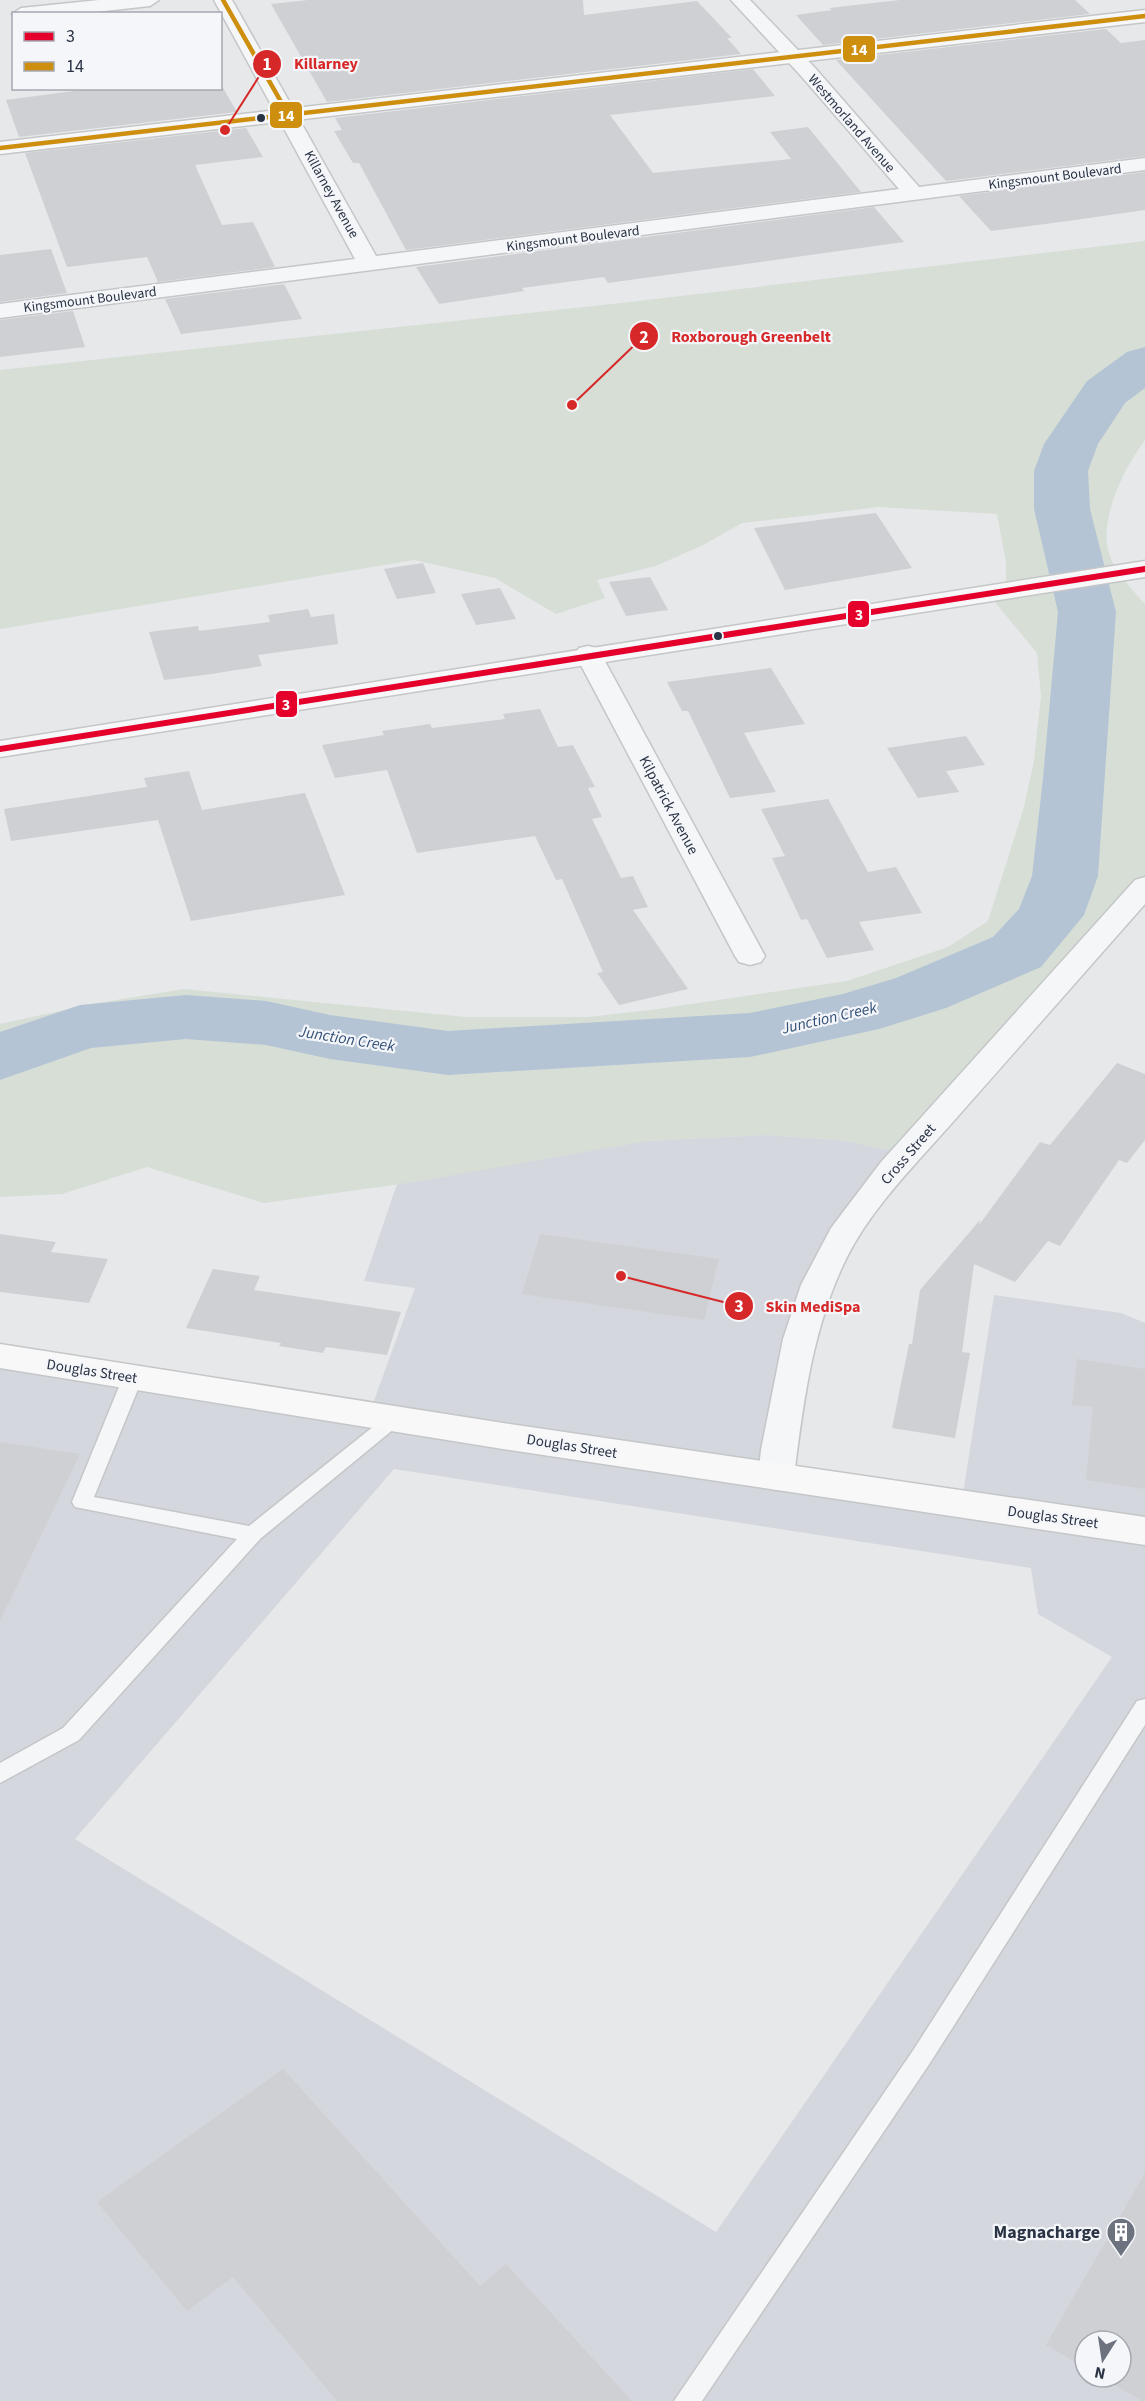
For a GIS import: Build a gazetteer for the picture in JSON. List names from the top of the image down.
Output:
{
  "streets": {
    "street": [
      "Westmorland Avenue",
      "Kingsmount Boulevard",
      "Killarney Avenue",
      "Kilpatrick Avenue",
      "Cross Street",
      "Douglas Street"
    ]
  },
  "crossings": [
    ["Westmorland Avenue", "Kingsmount Boulevard"],
    ["Kingsmount Boulevard", "Killarney Avenue"],
    ["Cross Street", "Douglas Street"]
  ],
  "water": ["Junction Creek"],
  "places": {
    "other": ["Killarney", "Roxborough Greenbelt", "Skin MediSpa"],
    "building": ["Magnacharge"]
  },
  "lines": ["transit line 14", "transit line 3"],
  "legend": ["3", "14"],
  "north": "bottom"
}
